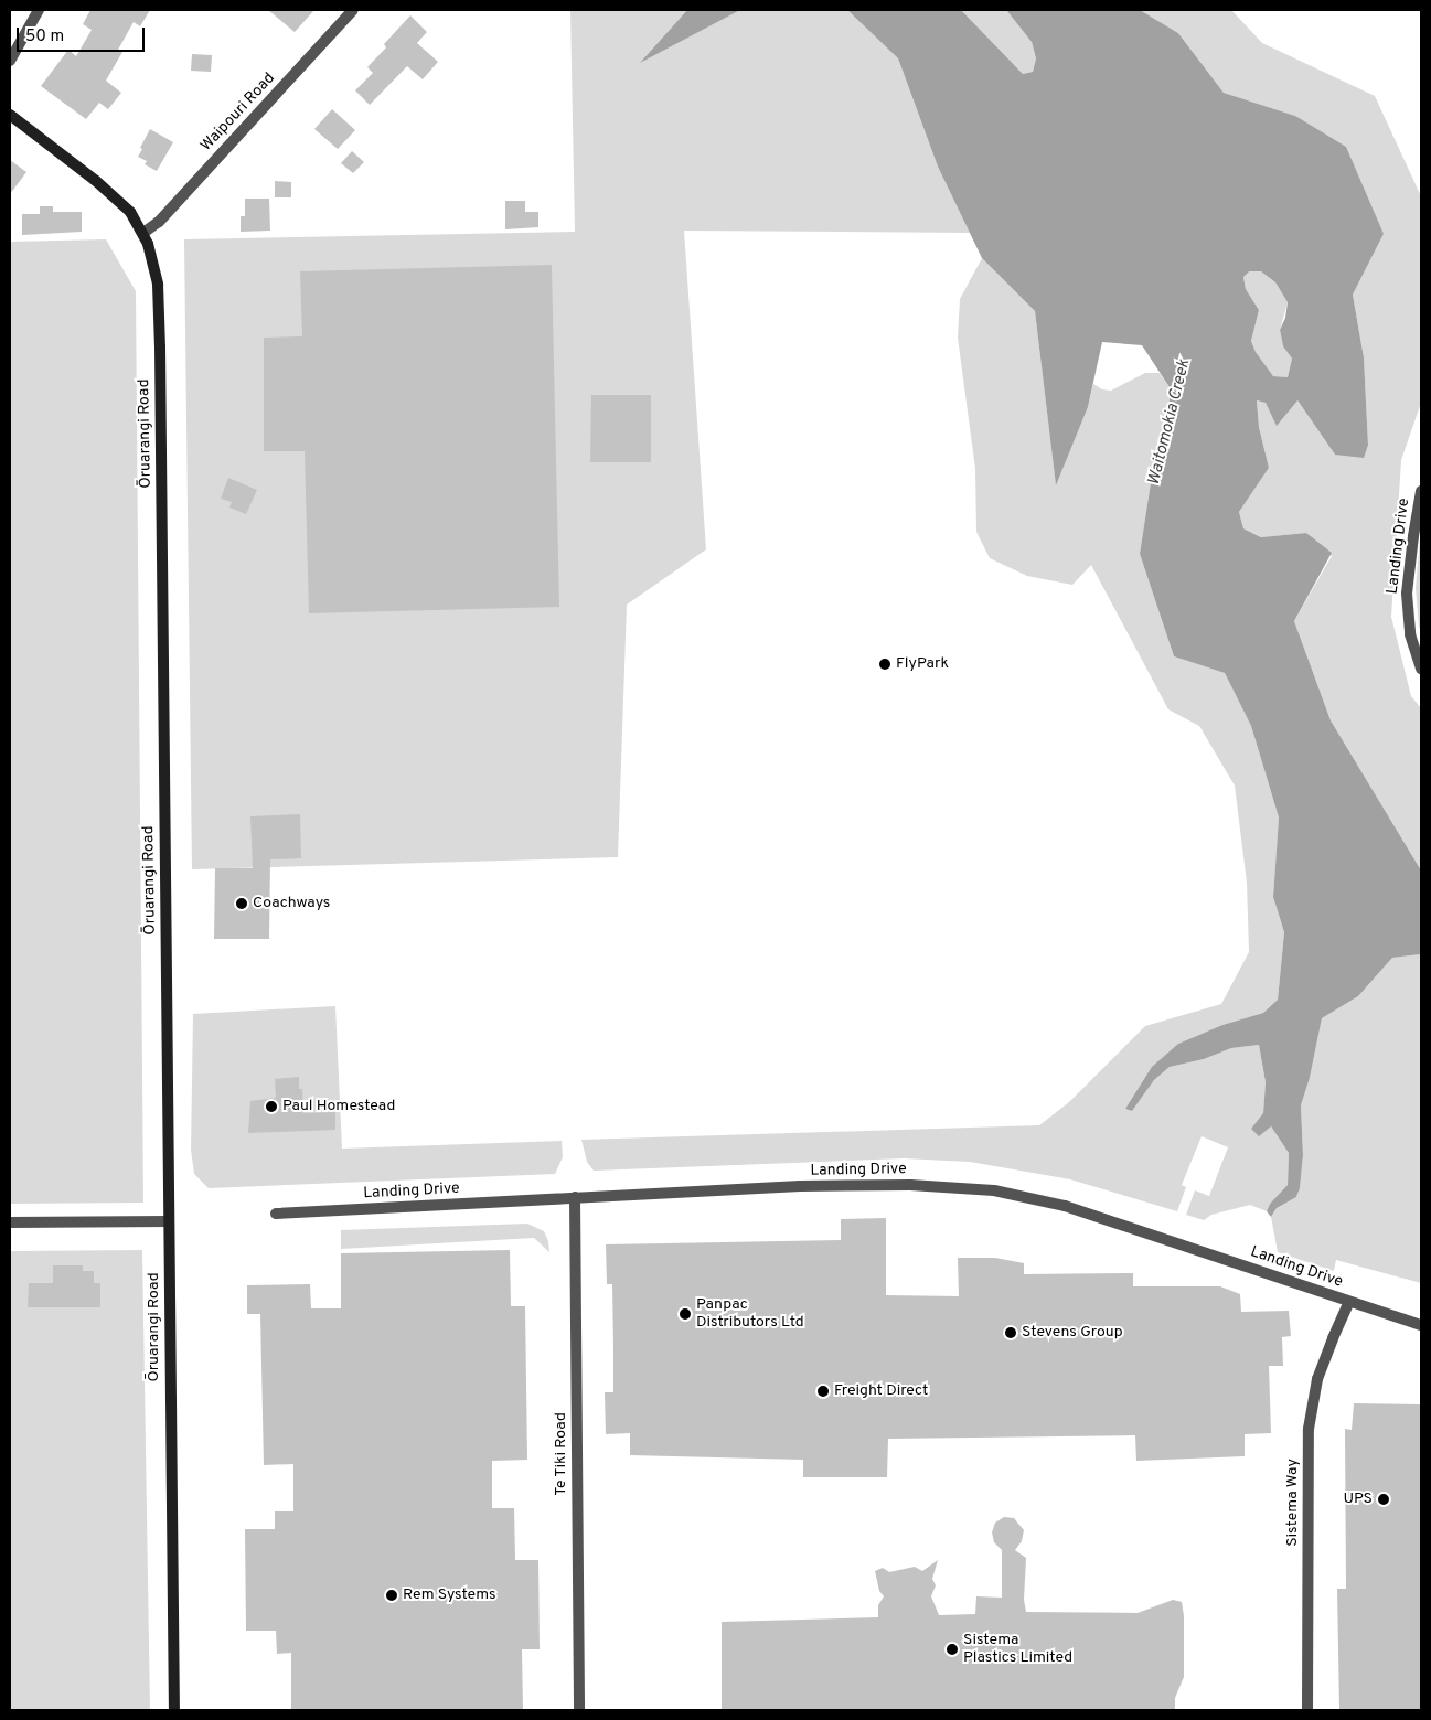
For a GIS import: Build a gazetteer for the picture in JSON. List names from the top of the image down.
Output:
{
  "streets": {
    "street": [
      "Waipouri Road",
      "Ōruarangi Road",
      "Landing Drive",
      "Te Tiki Road",
      "Sistema Way"
    ]
  },
  "crossings": [
    ["Waipouri Road", "Ōruarangi Road"],
    ["Landing Drive", "Te Tiki Road"],
    ["Landing Drive", "Sistema Way"]
  ],
  "water": ["Waitomokia Creek"],
  "places": [
    "FlyPark",
    "Coachways",
    "Paul Homestead",
    "Panpac Distributors Ltd",
    "Stevens Group",
    "Freight Direct",
    "UPS",
    "Rem Systems",
    "Sistema Plastics Limited"
  ],
  "scale_bar": "50 m"
}
